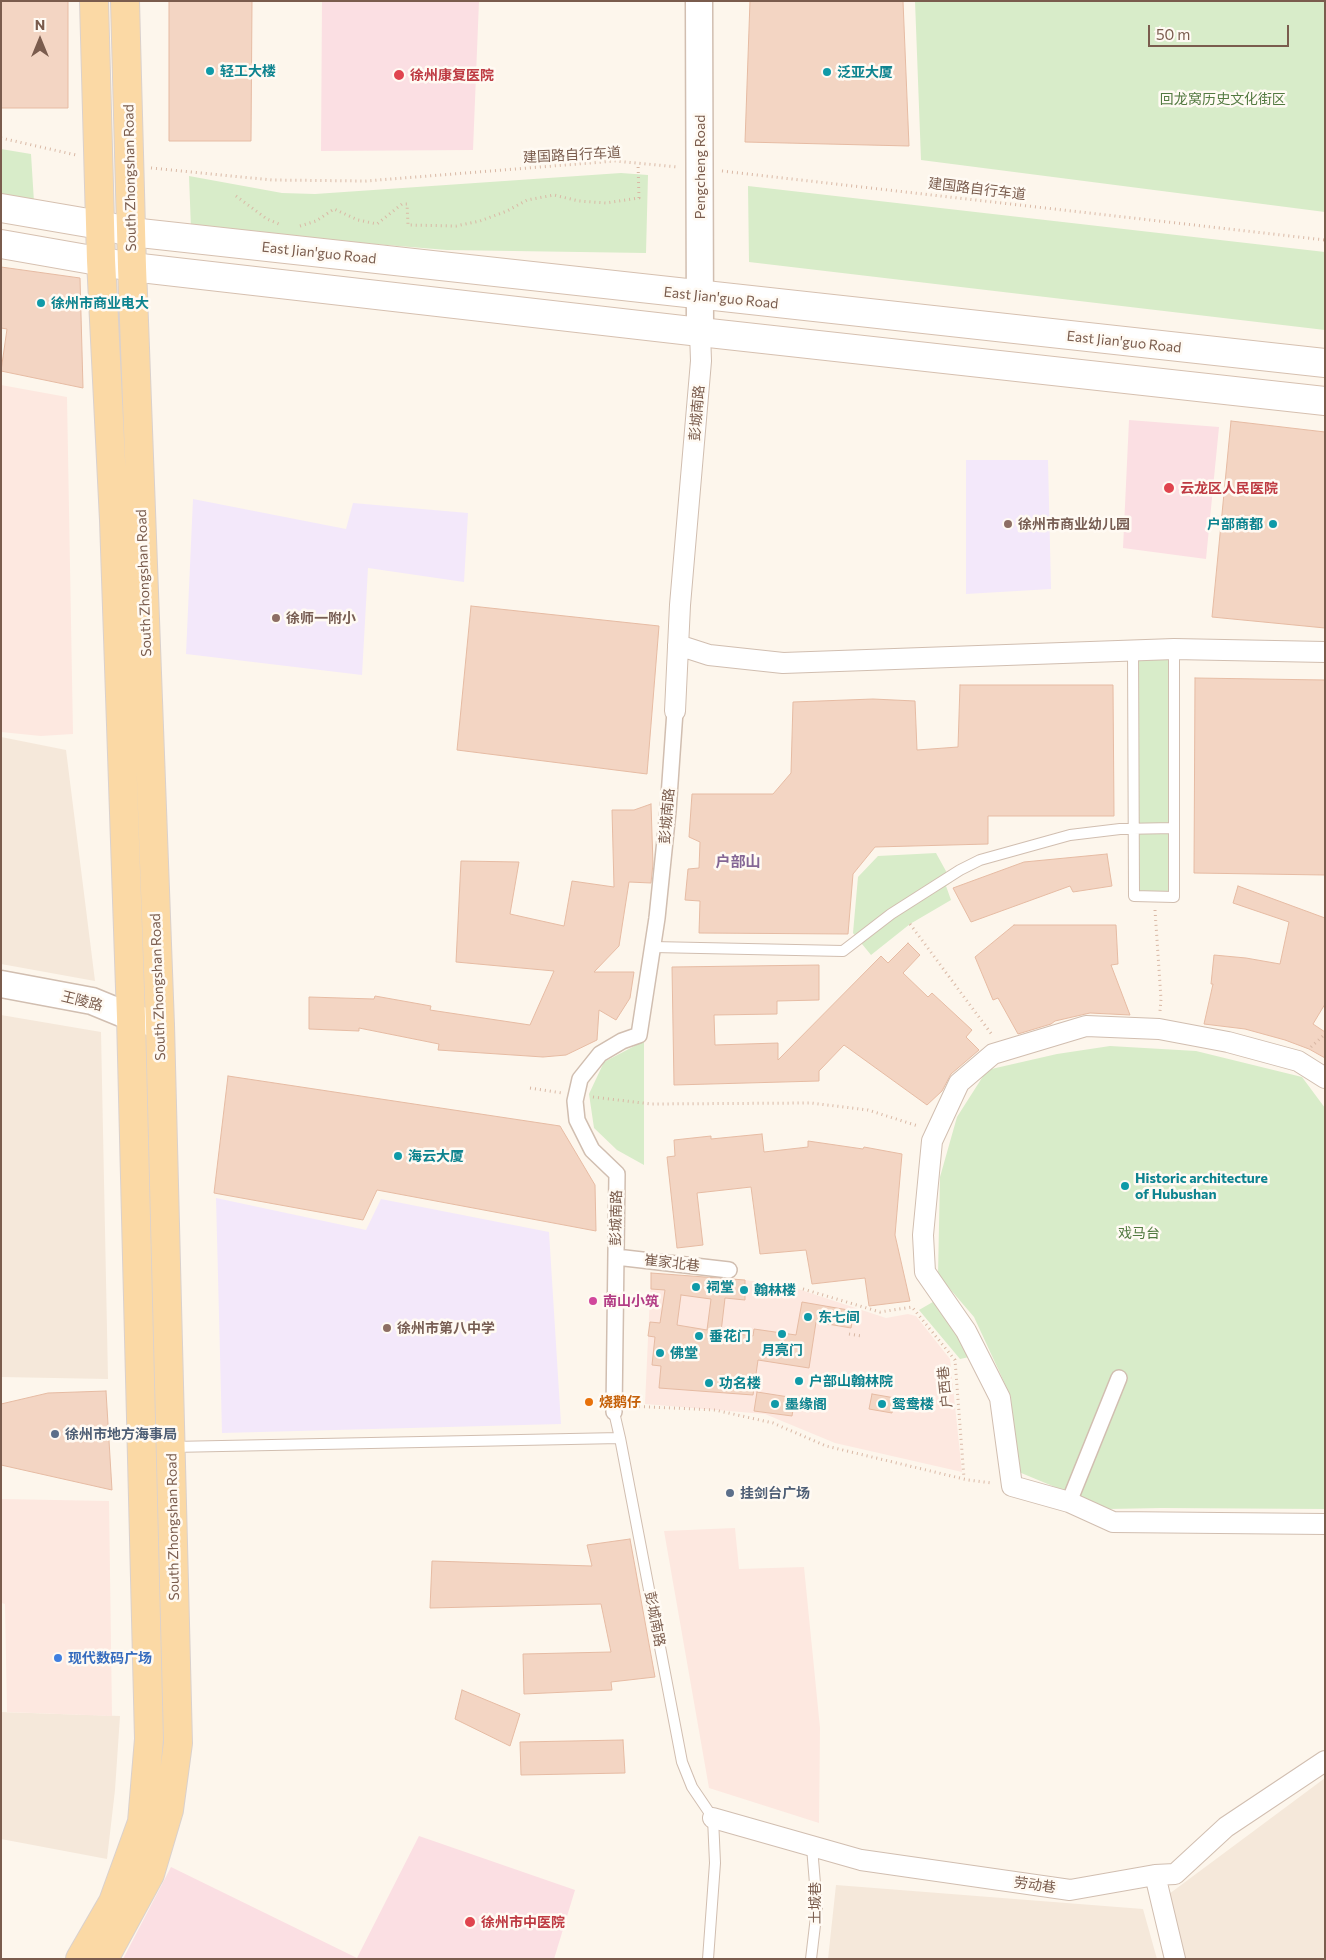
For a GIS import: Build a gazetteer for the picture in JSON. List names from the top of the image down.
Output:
{
  "streets": {
    "main road": ["South Zhongshan Road", "East Jian'guo Road"],
    "street": [
      "Pengcheng Road",
      "彭城南路",
      "王陵路",
      "崔家北巷",
      "劳动巷"
    ],
    "lane": ["土城巷"],
    "path": ["建国路自行车道", "户西巷"]
  },
  "crossings": [
    ["建国路自行车道", "Pengcheng Road"],
    ["建国路自行车道", "South Zhongshan Road"],
    ["Pengcheng Road", "East Jian'guo Road"],
    ["Pengcheng Road", "彭城南路"],
    ["South Zhongshan Road", "East Jian'guo Road"],
    ["South Zhongshan Road", "王陵路"],
    ["彭城南路", "崔家北巷"],
    ["彭城南路", "劳动巷"],
    ["劳动巷", "土城巷"]
  ],
  "districts": ["户部山"],
  "parks": ["回龙窝历史文化街区", "戏马台"],
  "places": [
    "轻工大楼",
    "泛亚大厦",
    "徐州康复医院",
    "徐州市商业电大",
    "云龙区人民医院",
    "徐州市商业幼儿园",
    "户部商都",
    "徐师一附小",
    "海云大厦",
    "Historic architecture of Hubushan",
    "祠堂",
    "翰林楼",
    "南山小筑",
    "东七间",
    "徐州市第八中学",
    "月亮门",
    "垂花门",
    "佛堂",
    "户部山翰林院",
    "功名楼",
    "烧鹅仔",
    "墨缘阁",
    "鸳鸯楼",
    "徐州市地方海事局",
    "挂剑台广场",
    "现代数码广场",
    "徐州市中医院"
  ],
  "scale_bar": "50 m",
  "north": "top"
}
